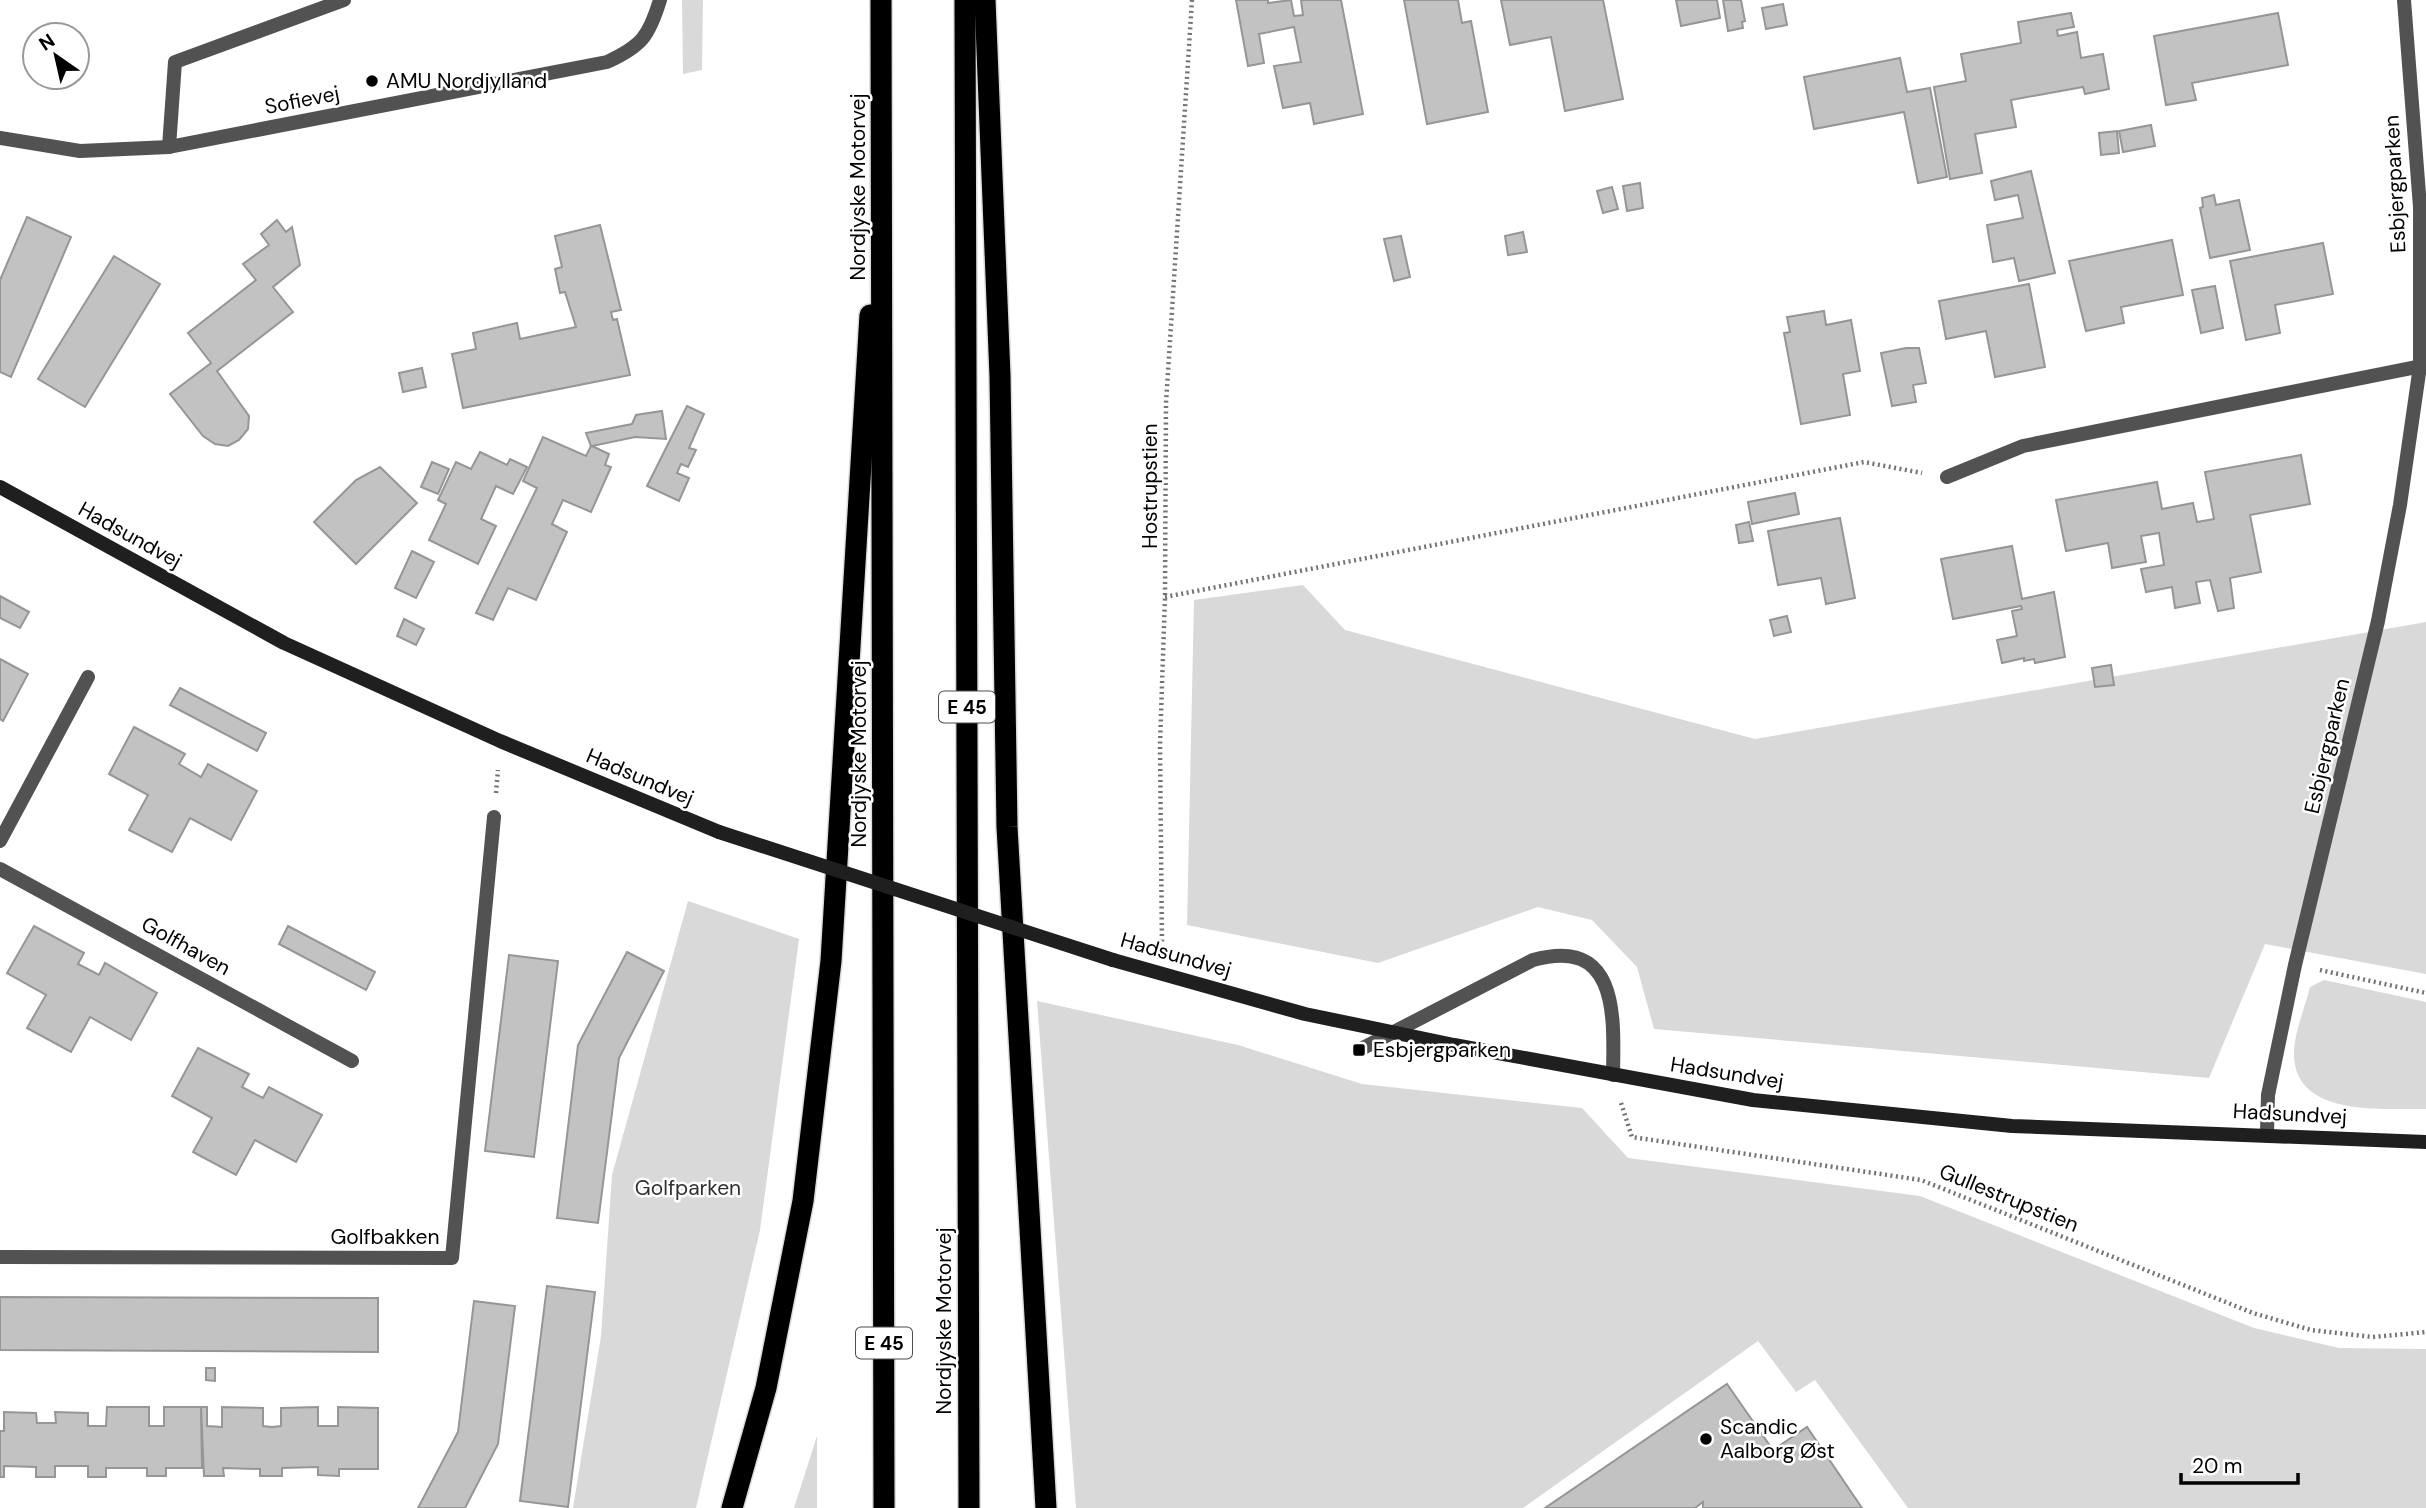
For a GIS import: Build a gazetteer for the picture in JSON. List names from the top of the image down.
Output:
{
  "streets": {
    "highway": ["Nordjyske Motorvej", "E 45"],
    "street": [
      "Sofievej",
      "Esbjergparken",
      "Hadsundvej",
      "Golfhaven",
      "Golfbakken"
    ],
    "path": ["Hostrupstien", "Gullestrupstien"]
  },
  "crossings": [
    ["Esbjergparken", "Hadsundvej"],
    ["Hostrupstien", "Hadsundvej"],
    ["Hadsundvej", "Gullestrupstien"]
  ],
  "parks": ["Golfparken"],
  "places": {
    "other": ["AMU Nordjylland", "Scandic Aalborg Øst"],
    "transit": ["Esbjergparken"]
  },
  "scale_bar": "20 m",
  "north": "top left"
}
